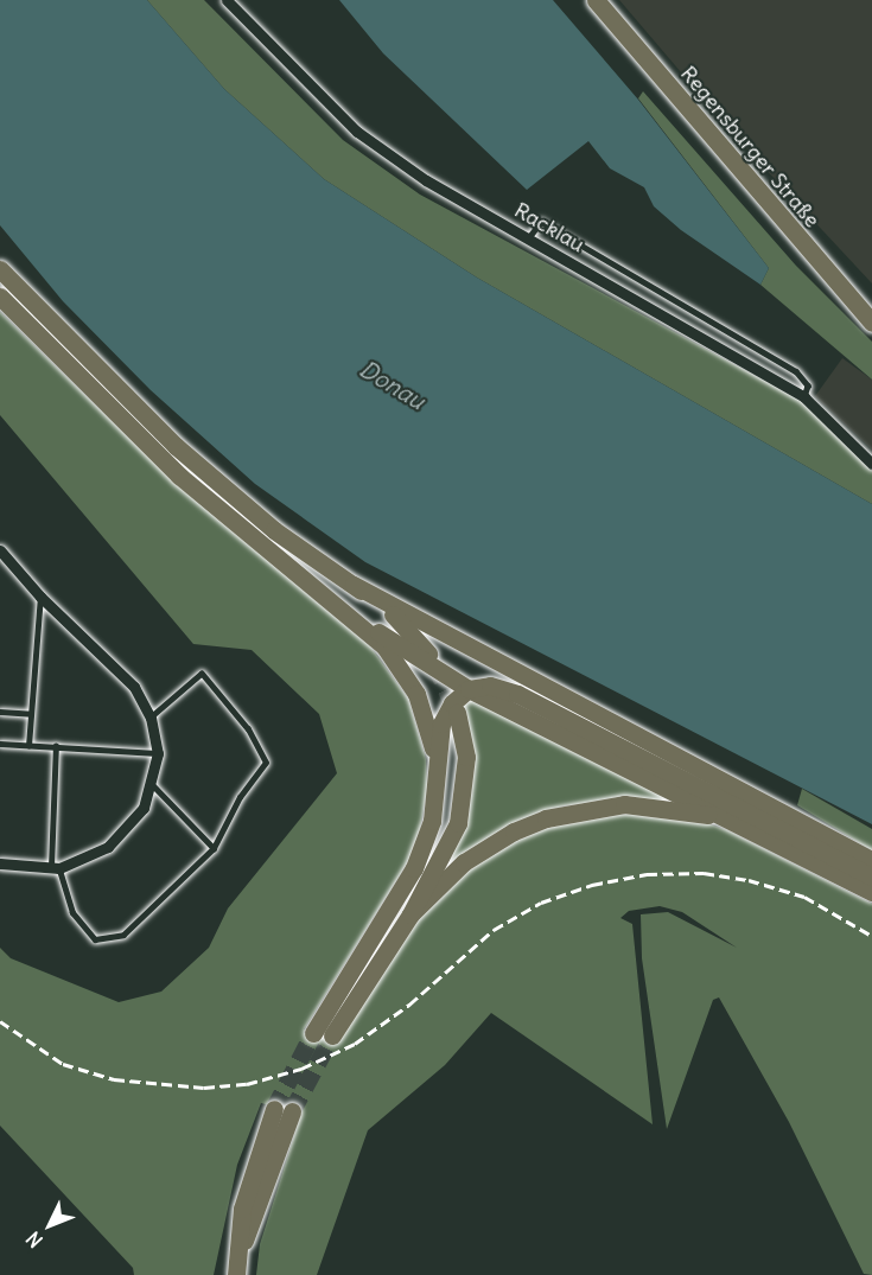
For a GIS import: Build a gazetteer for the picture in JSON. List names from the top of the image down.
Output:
{
  "streets": {
    "main road": ["Regensburger Straße"],
    "street": ["Racklau"]
  },
  "water": ["Donau"],
  "north": "bottom left"
}
